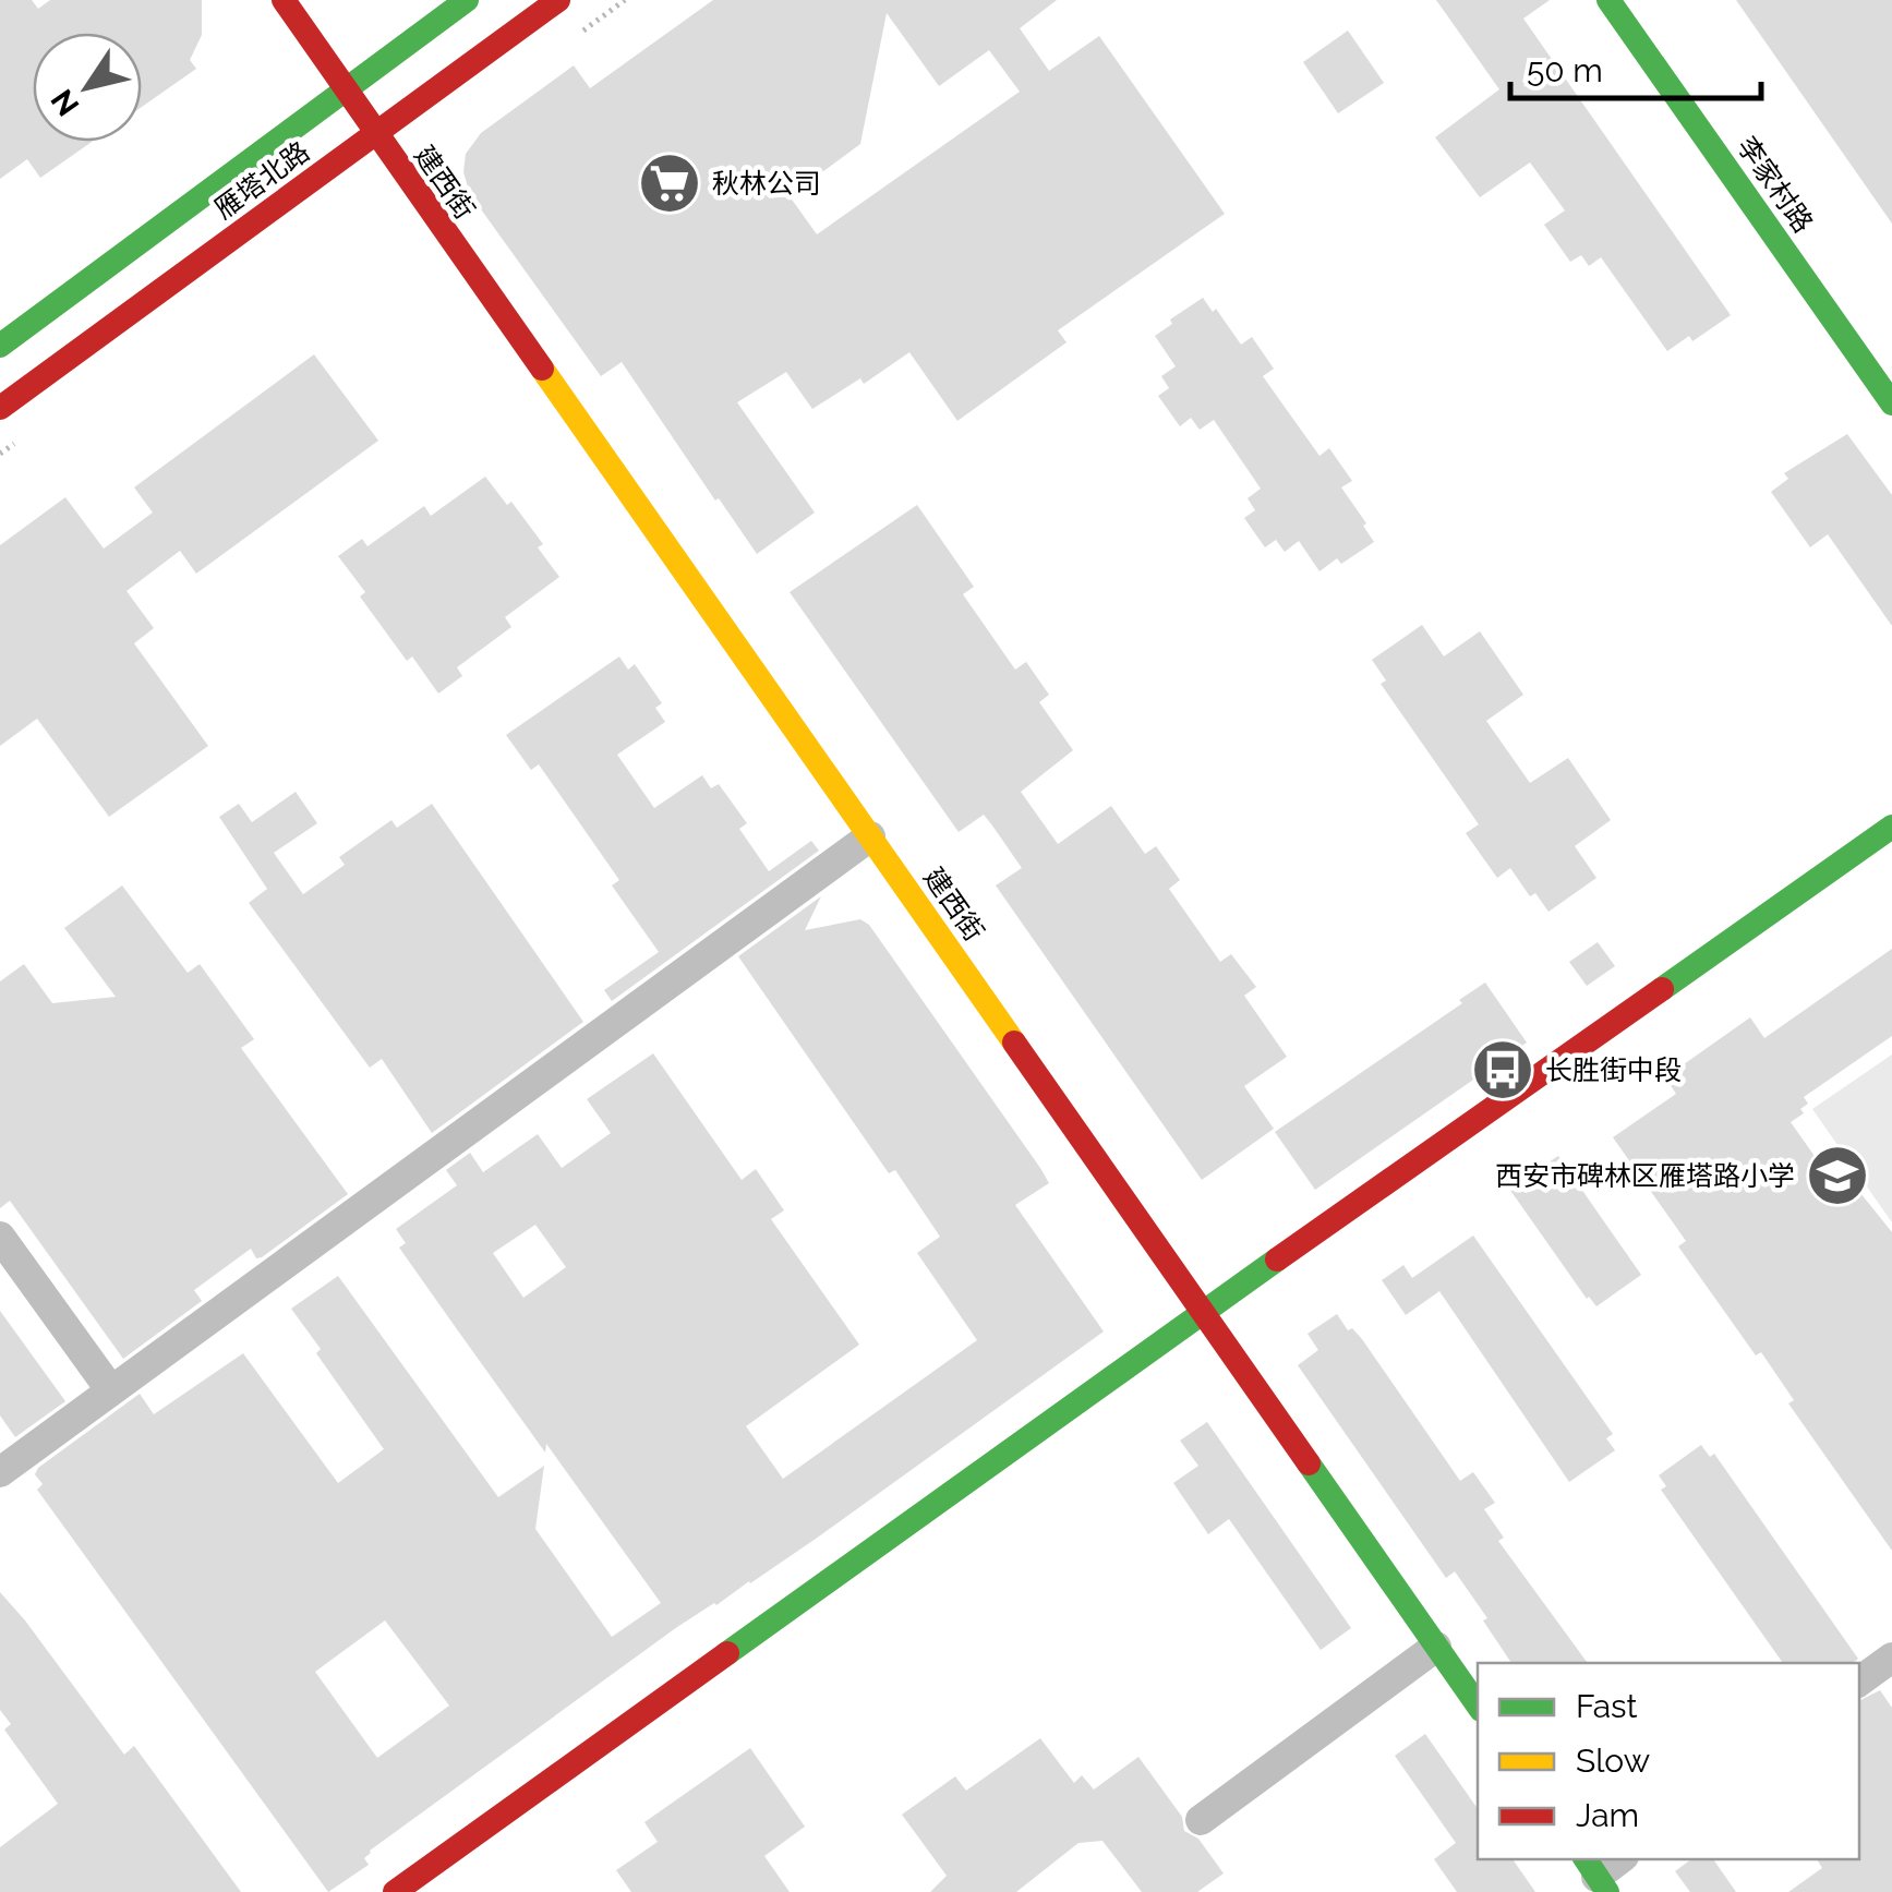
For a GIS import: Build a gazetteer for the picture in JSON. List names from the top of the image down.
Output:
{
  "streets": {
    "street": ["雁塔北路", "建西街", "李家村路"]
  },
  "crossings": [
    ["雁塔北路", "建西街"]
  ],
  "places": {
    "supermarket": ["秋林公司"],
    "bus stop": ["长胜街中段"],
    "school or university": ["西安市碑林区雁塔路小学"]
  },
  "legend": ["Fast", "Slow", "Jam"],
  "scale_bar": "50 m",
  "north": "bottom left"
}
